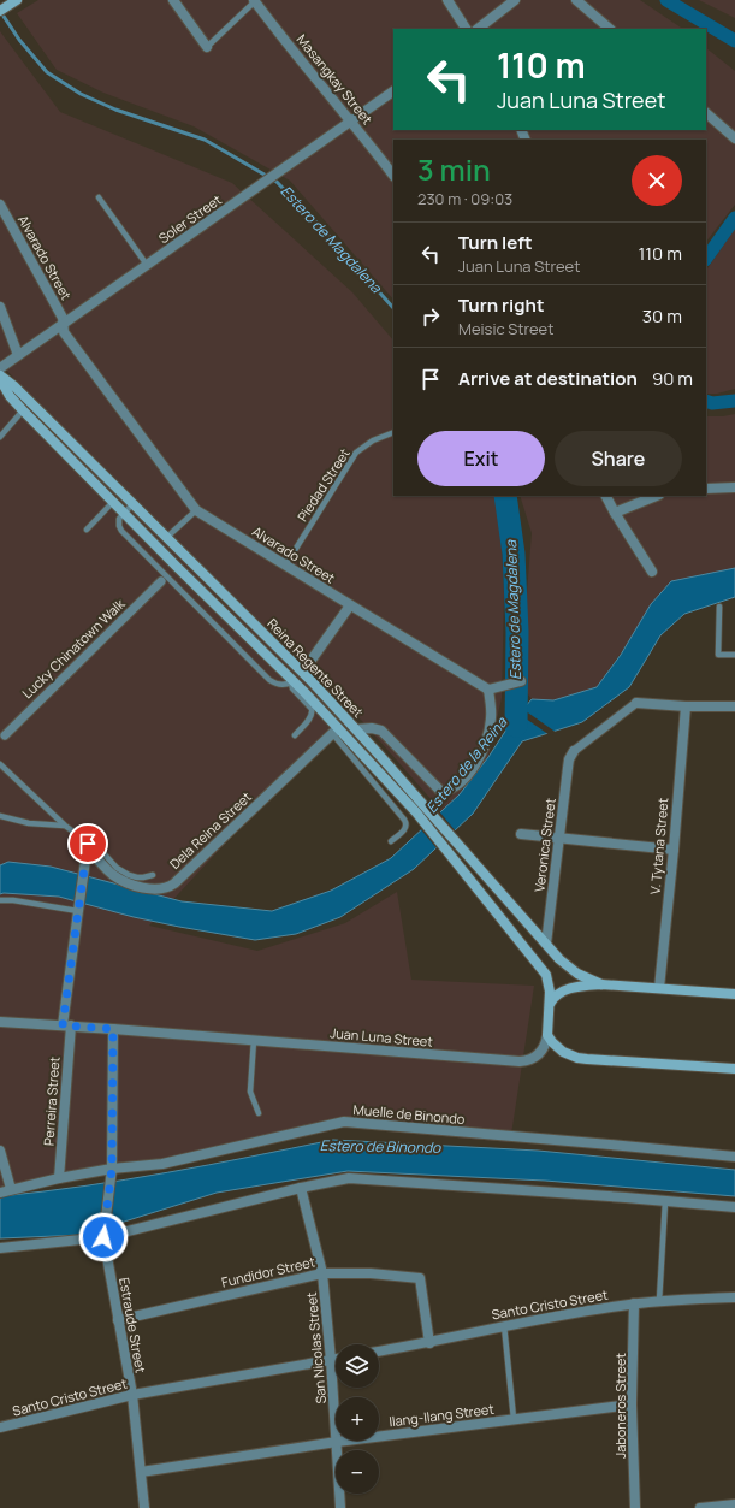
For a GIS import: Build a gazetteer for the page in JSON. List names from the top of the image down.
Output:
{
  "streets": {
    "main road": ["Reina Regente Street"],
    "street": [
      "Masangkay Street",
      "Soler Street",
      "Alvarado Street",
      "Lucky Chinatown Walk",
      "Dela Reina Street",
      "Veronica Street",
      "V. Tytana Street",
      "Juan Luna Street",
      "Perreira Street",
      "Muelle de Binondo",
      "Fundidor Street",
      "Santo Cristo Street",
      "Estraude Street",
      "San Nicolas Street",
      "Jaboneros Street",
      "Ilang-Ilang Street"
    ],
    "lane": ["Piedad Street"]
  },
  "crossings": [
    ["Masangkay Street", "Soler Street"],
    ["Soler Street", "Alvarado Street"],
    ["Alvarado Street", "Piedad Street"],
    ["Reina Regente Street", "Dela Reina Street"],
    ["Reina Regente Street", "Veronica Street"],
    ["Reina Regente Street", "Juan Luna Street"],
    ["Dela Reina Street", "Perreira Street"],
    ["Juan Luna Street", "Perreira Street"],
    ["Juan Luna Street", "Estraude Street"],
    ["Perreira Street", "Muelle de Binondo"],
    ["Muelle de Binondo", "Estraude Street"],
    ["Fundidor Street", "Santo Cristo Street"],
    ["Fundidor Street", "Estraude Street"],
    ["Fundidor Street", "San Nicolas Street"],
    ["Santo Cristo Street", "Estraude Street"],
    ["Santo Cristo Street", "San Nicolas Street"],
    ["Santo Cristo Street", "Jaboneros Street"],
    ["Estraude Street", "Ilang-Ilang Street"],
    ["San Nicolas Street", "Ilang-Ilang Street"],
    ["Jaboneros Street", "Ilang-Ilang Street"]
  ],
  "water": ["Estero de Magdalena", "Estero de la Reina", "Estero de Binondo"],
  "page": {
    "turn": ["110 m", "Juan Luna Street"],
    "heading": ["3 min", "230 m · 09:03"],
    "list": [
      {
        "name": "Turn left",
        "note": "Juan Luna Street",
        "value": "110 m"
      },
      {
        "name": "Turn right",
        "note": "Meisic Street",
        "value": "30 m"
      },
      {
        "name": "Arrive at destination",
        "value": "90 m"
      }
    ],
    "buttons": ["Exit", "Share"],
    "map_buttons": ["+", "−"]
  }
}
